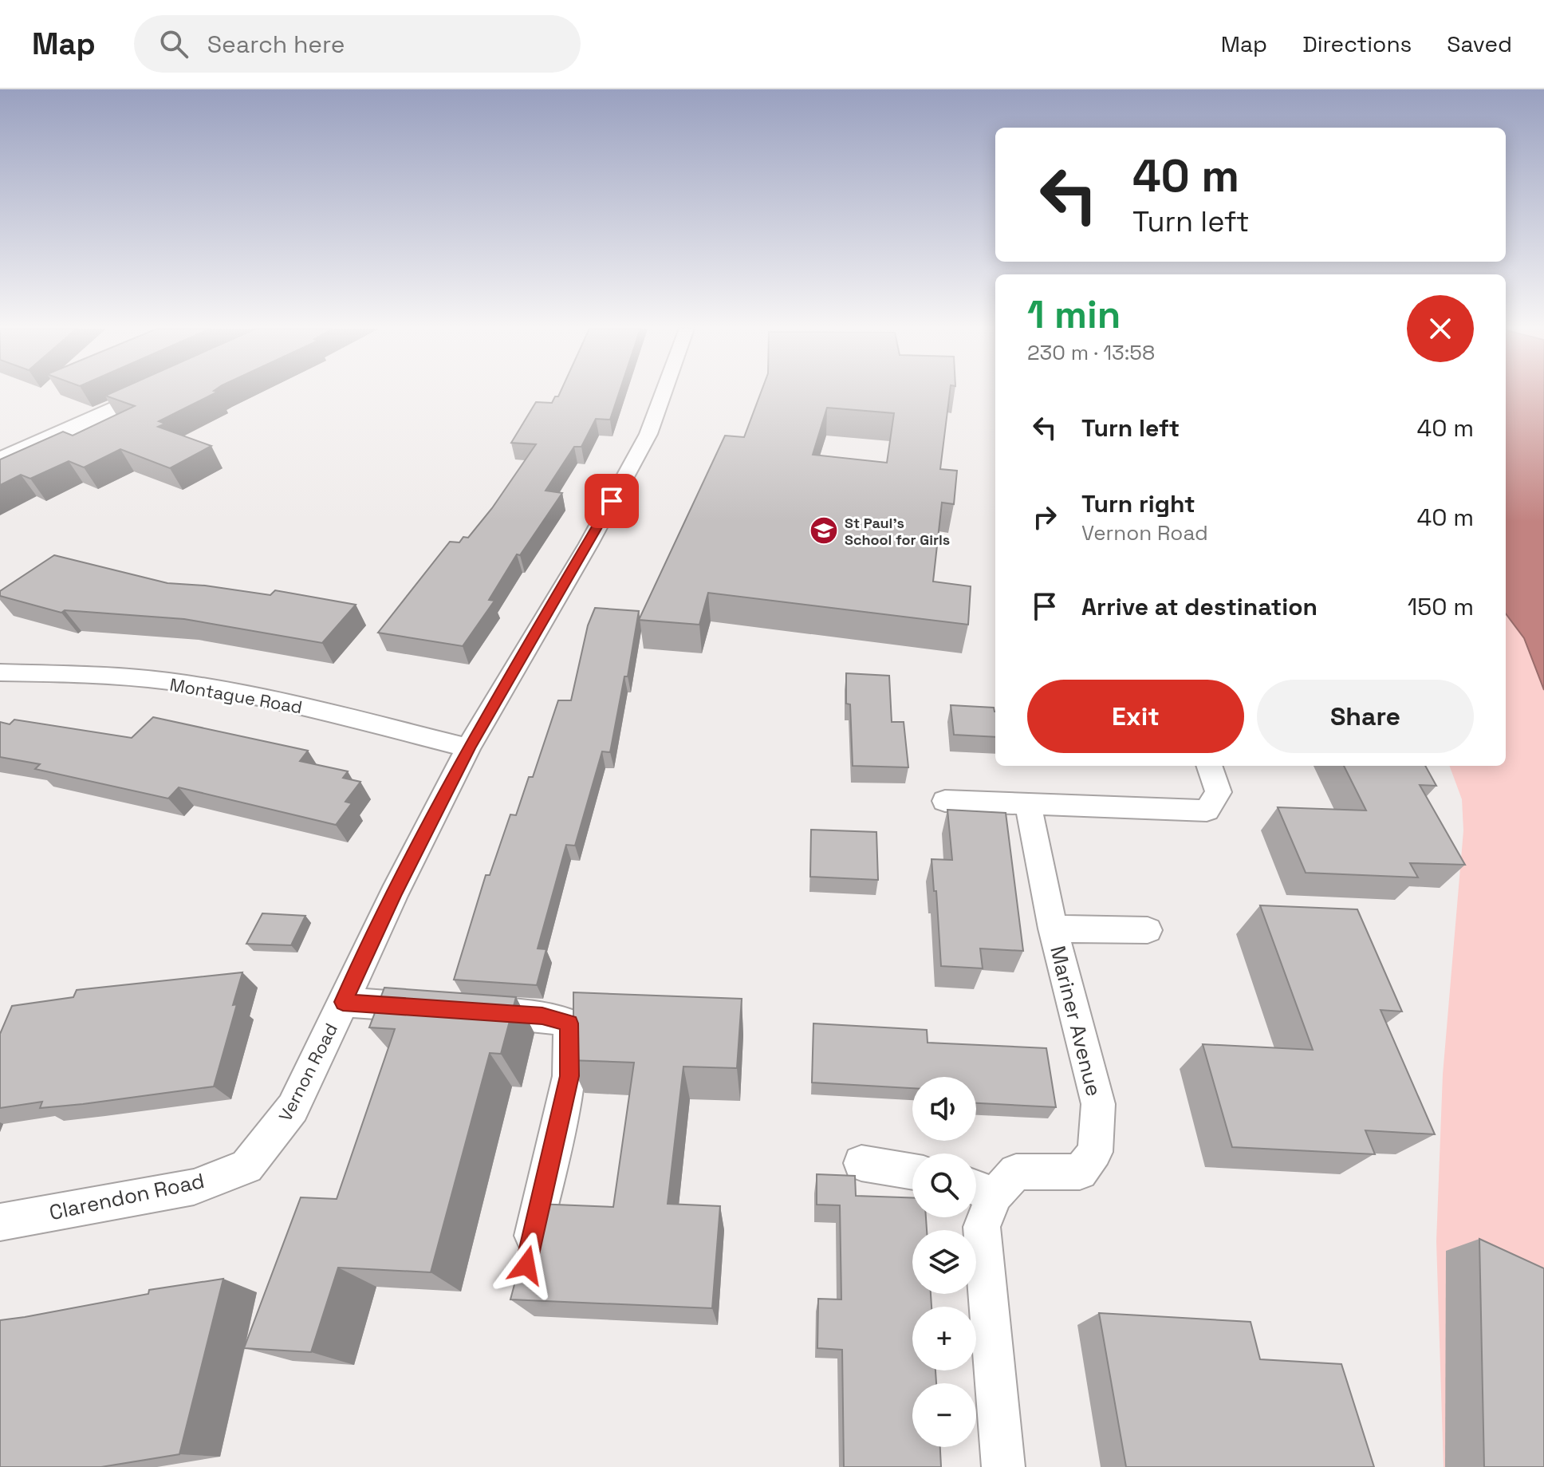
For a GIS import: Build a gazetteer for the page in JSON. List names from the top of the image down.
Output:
{
  "streets": {
    "street": [
      "Montague Road",
      "Mariner Avenue",
      "Vernon Road",
      "Clarendon Road"
    ]
  },
  "crossings": [
    ["Montague Road", "Vernon Road"],
    ["Vernon Road", "Clarendon Road"]
  ],
  "places": {
    "school or university": ["St Paul's School for Girls"]
  },
  "page": {
    "header": "Map",
    "search": "Search here",
    "nav": ["Map", "Directions", "Saved"],
    "turn": ["40 m", "Turn left"],
    "heading": ["1 min", "230 m · 13:58"],
    "list": [
      {
        "name": "Turn left",
        "value": "40 m"
      },
      {
        "name": "Turn right",
        "note": "Vernon Road",
        "value": "40 m"
      },
      {
        "name": "Arrive at destination",
        "value": "150 m"
      }
    ],
    "buttons": ["Exit", "Share"],
    "map_buttons": ["+", "−"]
  }
}
